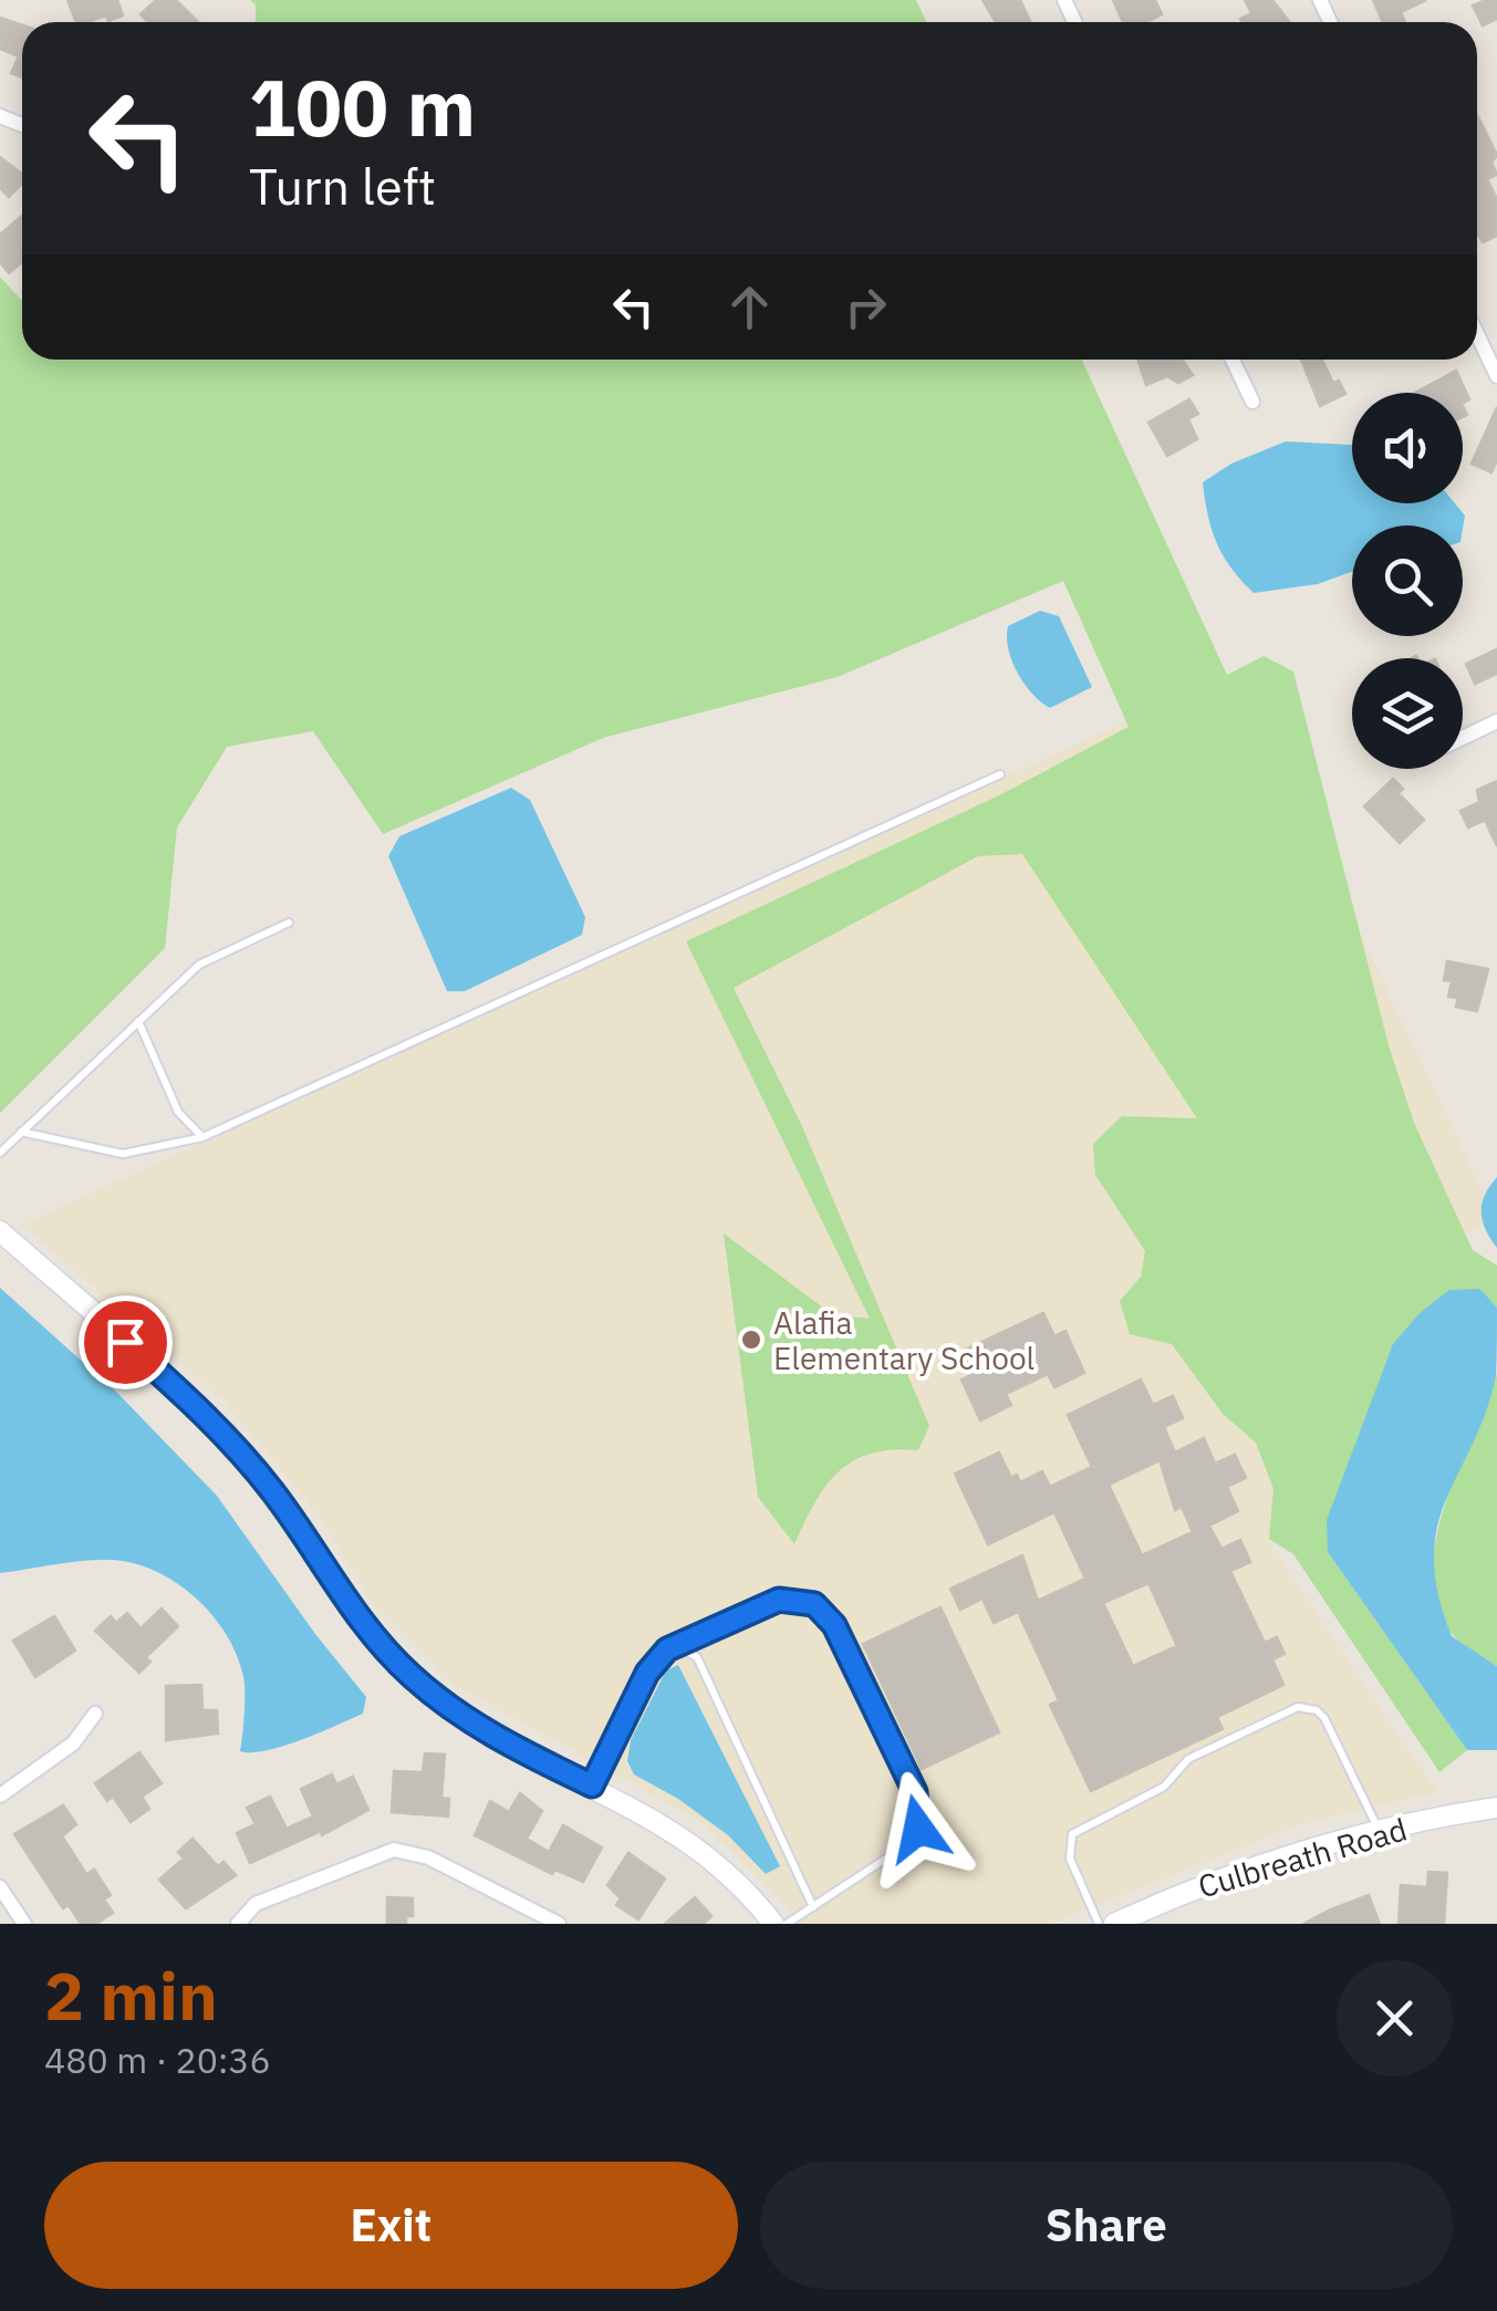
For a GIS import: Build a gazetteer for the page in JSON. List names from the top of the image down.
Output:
{
  "streets": {
    "street": ["Culbreath Road"]
  },
  "places": ["Alafia Elementary School"],
  "page": {
    "turn": ["100 m", "Turn left"],
    "heading": ["2 min", "480 m · 20:36"],
    "buttons": ["Exit", "Share"]
  }
}
